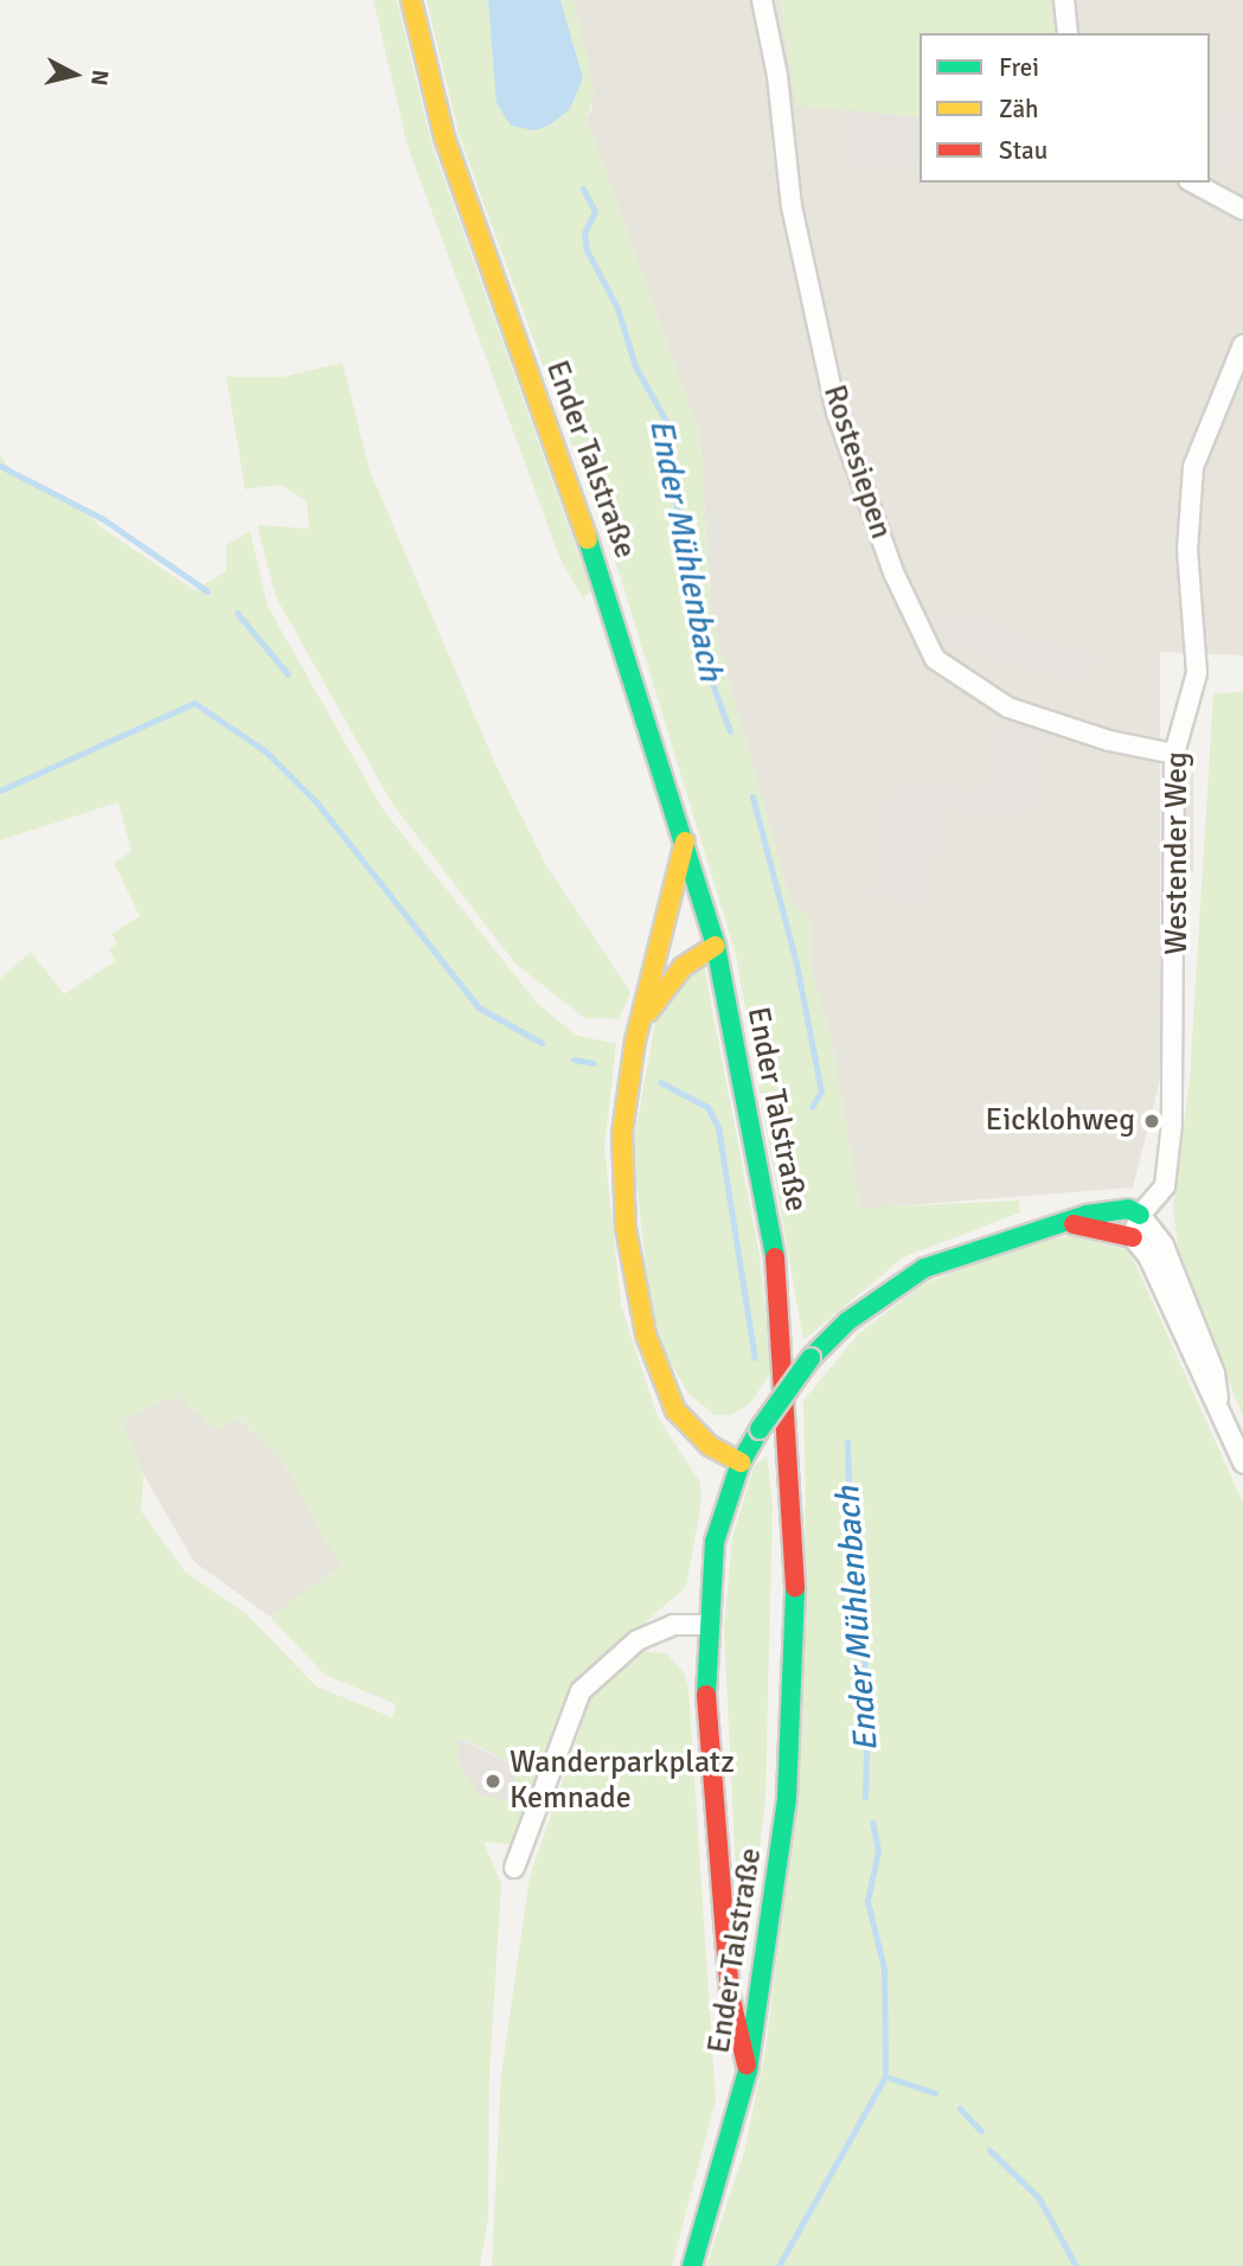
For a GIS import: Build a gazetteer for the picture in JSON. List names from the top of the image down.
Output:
{
  "streets": {
    "main road": ["Ender Talstraße"],
    "street": ["Rostesiepen", "Westender Weg"]
  },
  "crossings": [
    ["Rostesiepen", "Westender Weg"]
  ],
  "water": ["Ender Mühlenbach"],
  "places": ["Eicklohweg", "Wanderparkplatz Kemnade"],
  "legend": ["Frei", "Zäh", "Stau"],
  "north": "right"
}
